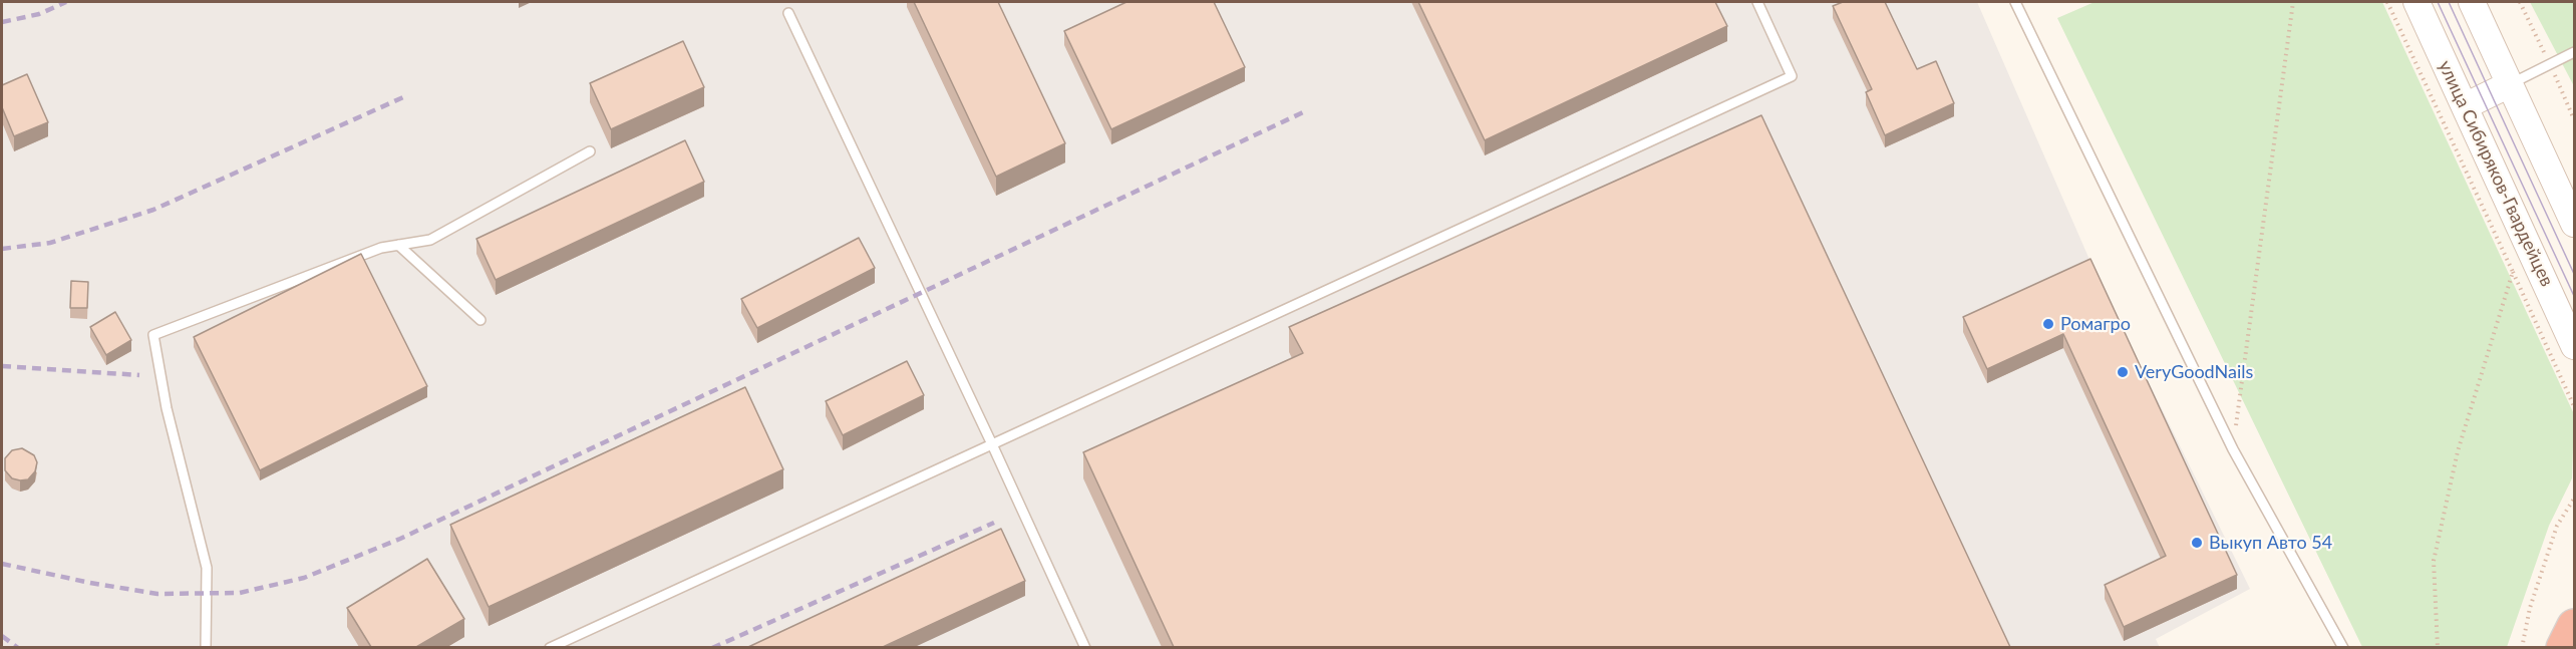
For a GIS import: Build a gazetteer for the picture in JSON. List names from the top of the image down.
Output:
{
  "streets": {
    "main road": ["улица Сибиряков-Гвардейцев"]
  },
  "places": ["Ромагро", "VeryGoodNails", "Выкуп Авто 54"]
}
